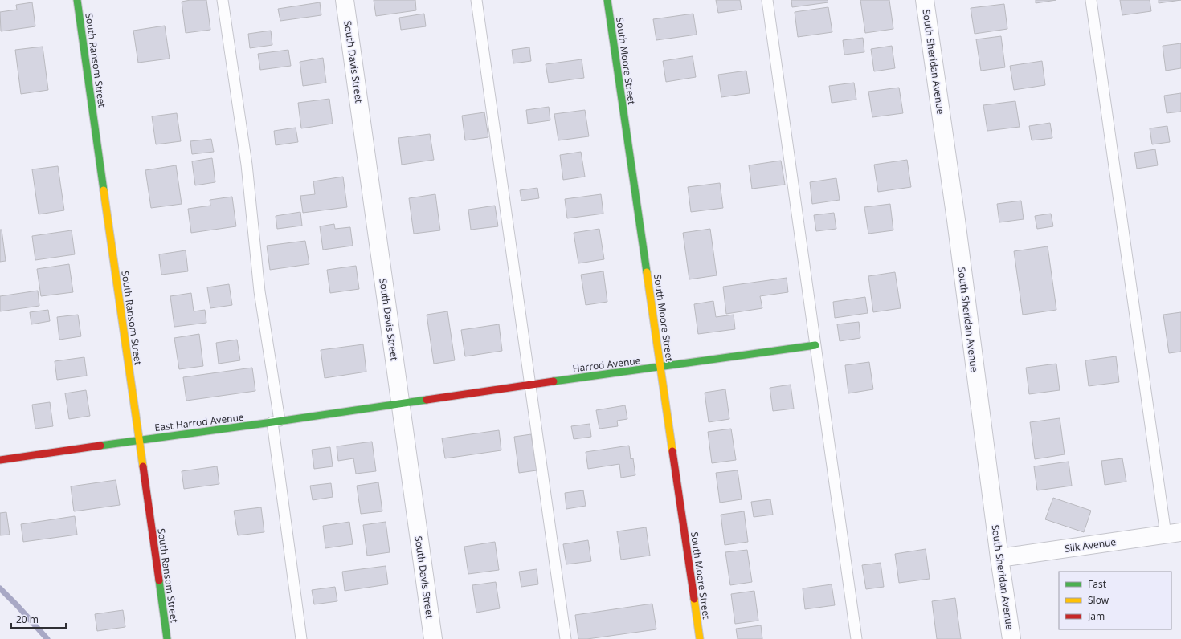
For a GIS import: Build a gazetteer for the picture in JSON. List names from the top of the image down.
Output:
{
  "streets": {
    "street": [
      "South Ransom Street",
      "South Moore Street",
      "South Davis Street",
      "South Sheridan Avenue",
      "Harrod Avenue",
      "East Harrod Avenue",
      "Silk Avenue"
    ]
  },
  "crossings": [
    ["South Ransom Street", "East Harrod Avenue"],
    ["South Moore Street", "Harrod Avenue"],
    ["South Davis Street", "Harrod Avenue"],
    ["South Davis Street", "East Harrod Avenue"],
    ["South Sheridan Avenue", "Silk Avenue"],
    ["Harrod Avenue", "East Harrod Avenue"]
  ],
  "legend": ["Fast", "Slow", "Jam"],
  "scale_bar": "20 m"
}
